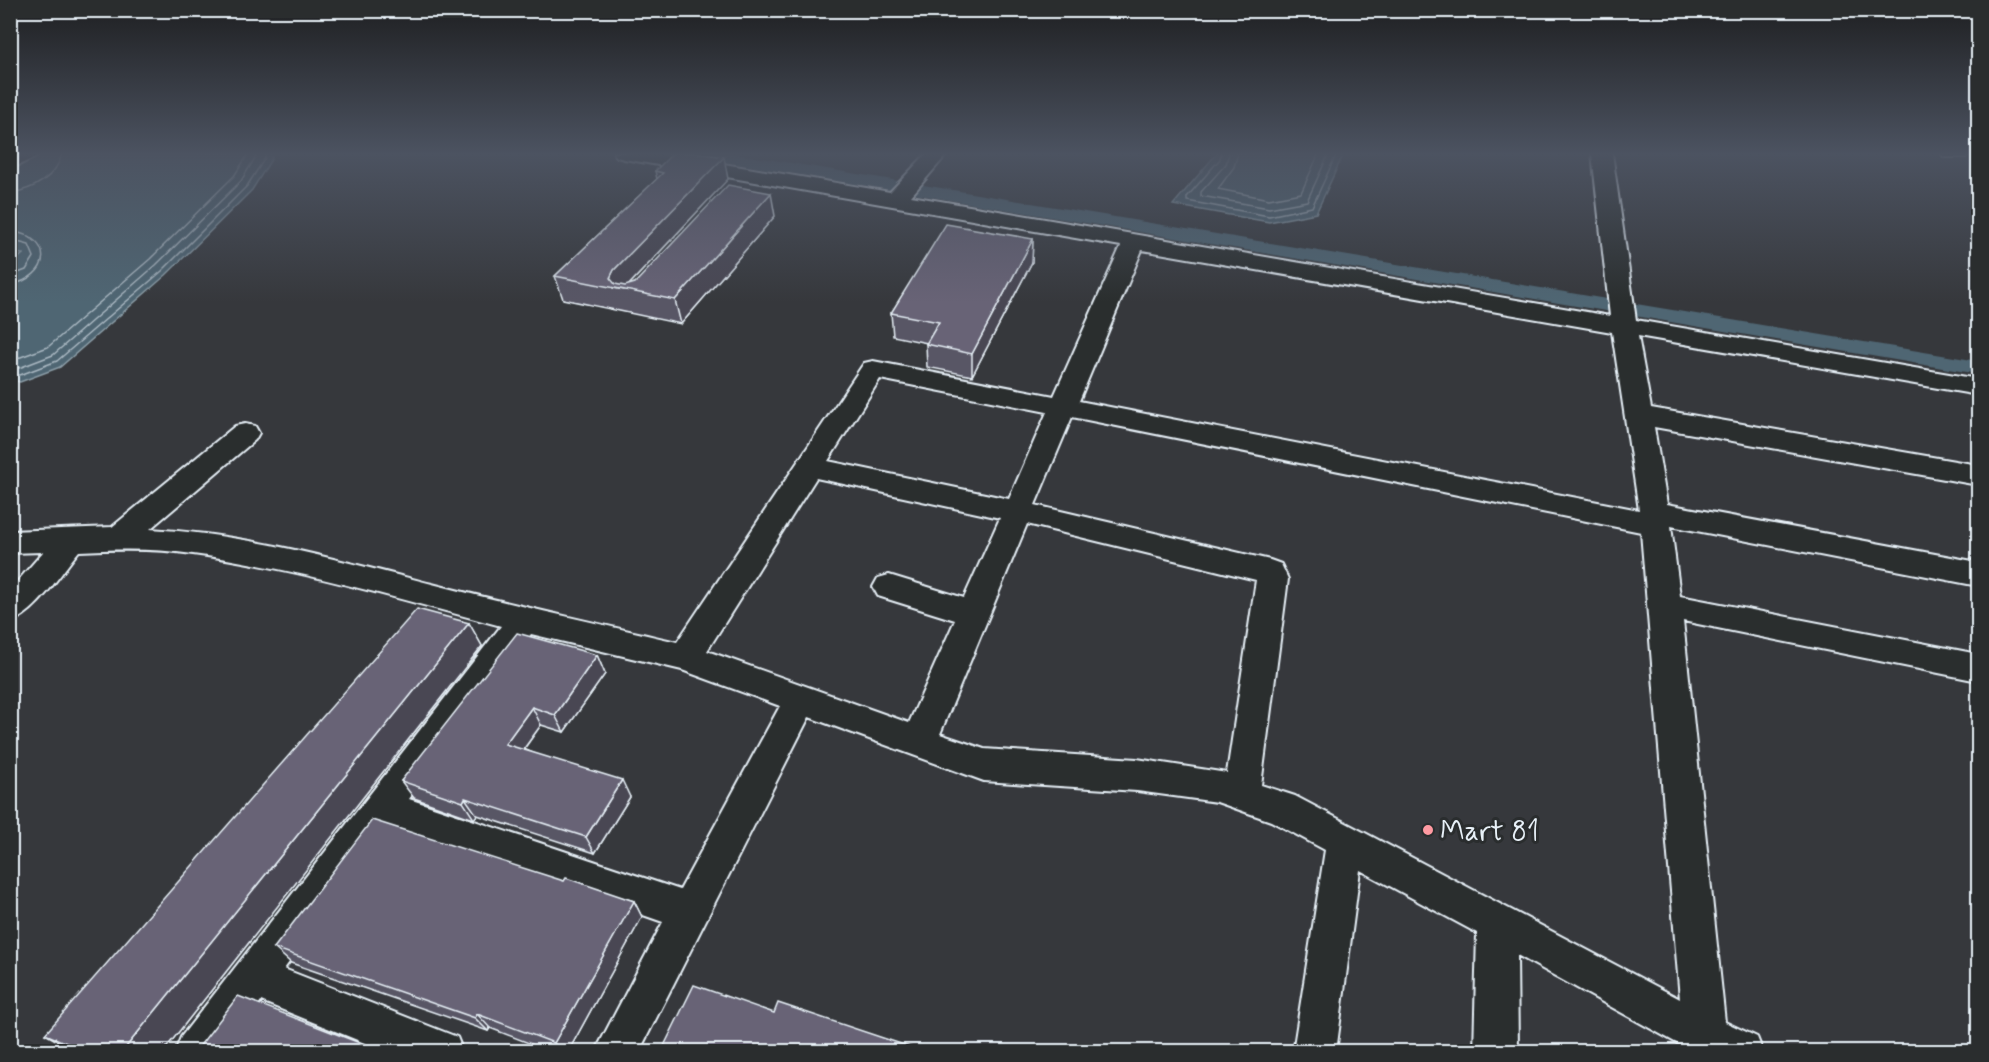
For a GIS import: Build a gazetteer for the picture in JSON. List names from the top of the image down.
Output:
{
  "places": ["Mart 81"]
}
